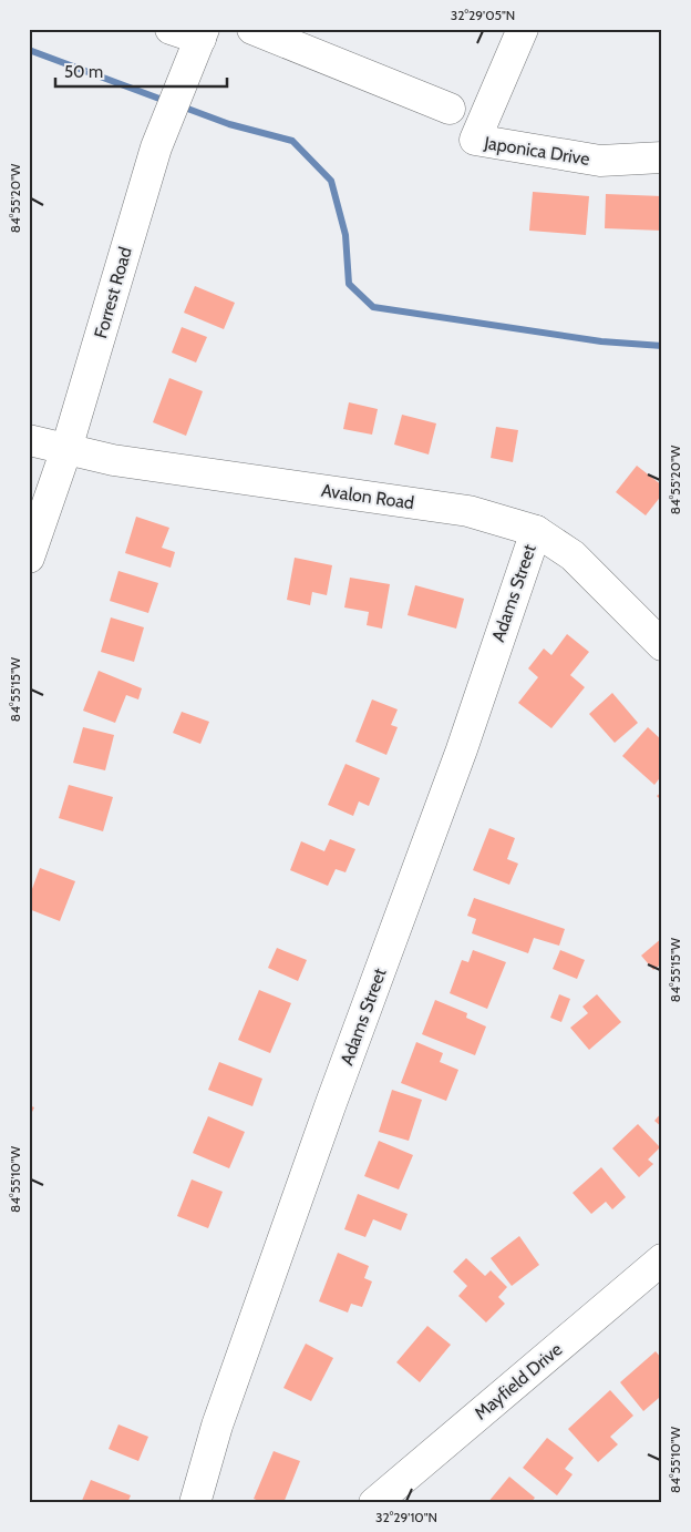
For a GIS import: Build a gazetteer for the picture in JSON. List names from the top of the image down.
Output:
{
  "streets": {
    "street": [
      "Japonica Drive",
      "Forrest Road",
      "Avalon Road",
      "Adams Street",
      "Mayfield Drive"
    ]
  },
  "crossings": [
    ["Forrest Road", "Avalon Road"],
    ["Avalon Road", "Adams Street"]
  ],
  "scale_bar": "50 m",
  "coordinates": [
    "32°29'05\"N",
    "84°55'20\"W",
    "84°55'15\"W",
    "84°55'10\"W",
    "32°29'10\"N"
  ]
}
